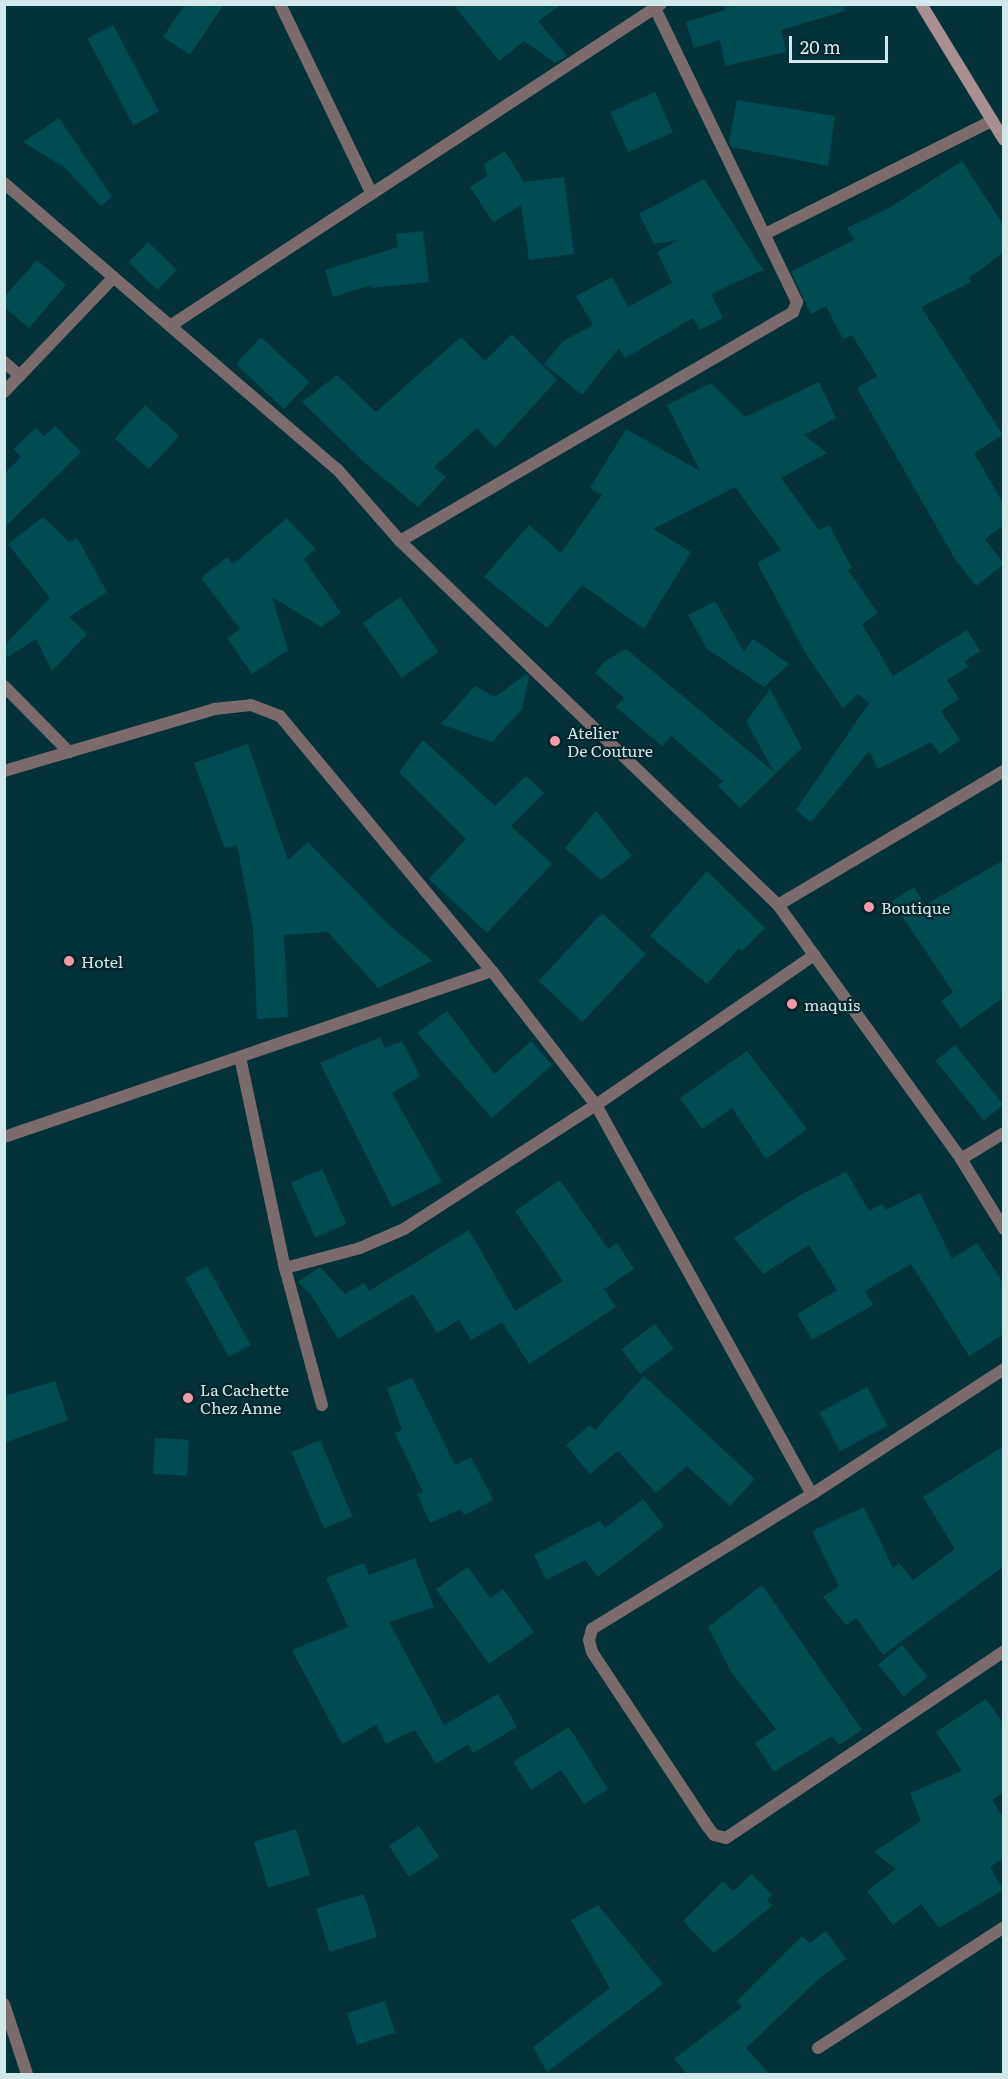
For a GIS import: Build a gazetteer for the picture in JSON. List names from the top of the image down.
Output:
{
  "places": [
    "Atelier De Couture",
    "Boutique",
    "Hotel",
    "maquis",
    "La Cachette Chez Anne"
  ],
  "scale_bar": "20 m"
}
